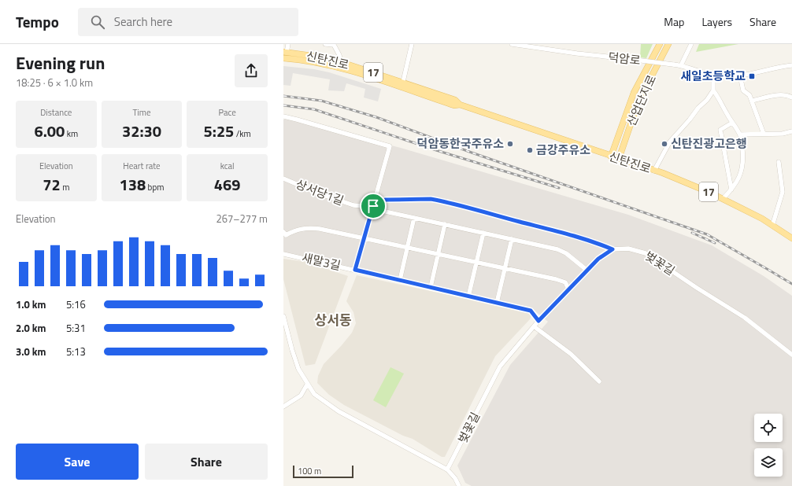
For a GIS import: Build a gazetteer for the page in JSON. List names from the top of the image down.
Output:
{
  "streets": {
    "main road": ["신탄진로", "17", "산업단지로"],
    "street": [
      "덕암로",
      "상서당1길",
      "새말3길",
      "벚꽃길"
    ]
  },
  "crossings": [
    ["신탄진로", "산업단지로"],
    ["상서당1길", "벚꽃길"],
    ["새말3길", "벚꽃길"]
  ],
  "districts": ["상서동"],
  "places": {
    "transit": ["새일초등학교"],
    "other": ["덕암동한국주유소", "신탄진광고은행", "금강주유소"]
  },
  "scale_bar": "100 m",
  "page": {
    "header": "Tempo",
    "search": "Search here",
    "nav": ["Map", "Layers", "Share"],
    "heading": ["Evening run", "18:25 · 6 × 1.0 km"],
    "stats": [
      ["Distance", "6.00 km"],
      ["Time", "32:30"],
      ["Pace", "5:25 /km"],
      ["Elevation", "72 m"],
      ["Heart rate", "138 bpm"],
      ["kcal", "469"]
    ],
    "chart": ["Elevation", "267–277 m"],
    "list": [
      {
        "name": "1.0 km",
        "note": "5:16"
      },
      {
        "name": "2.0 km",
        "note": "5:31"
      },
      {
        "name": "3.0 km",
        "note": "5:13"
      }
    ],
    "buttons": ["Save", "Share"],
    "scale": "100 m"
  }
}
